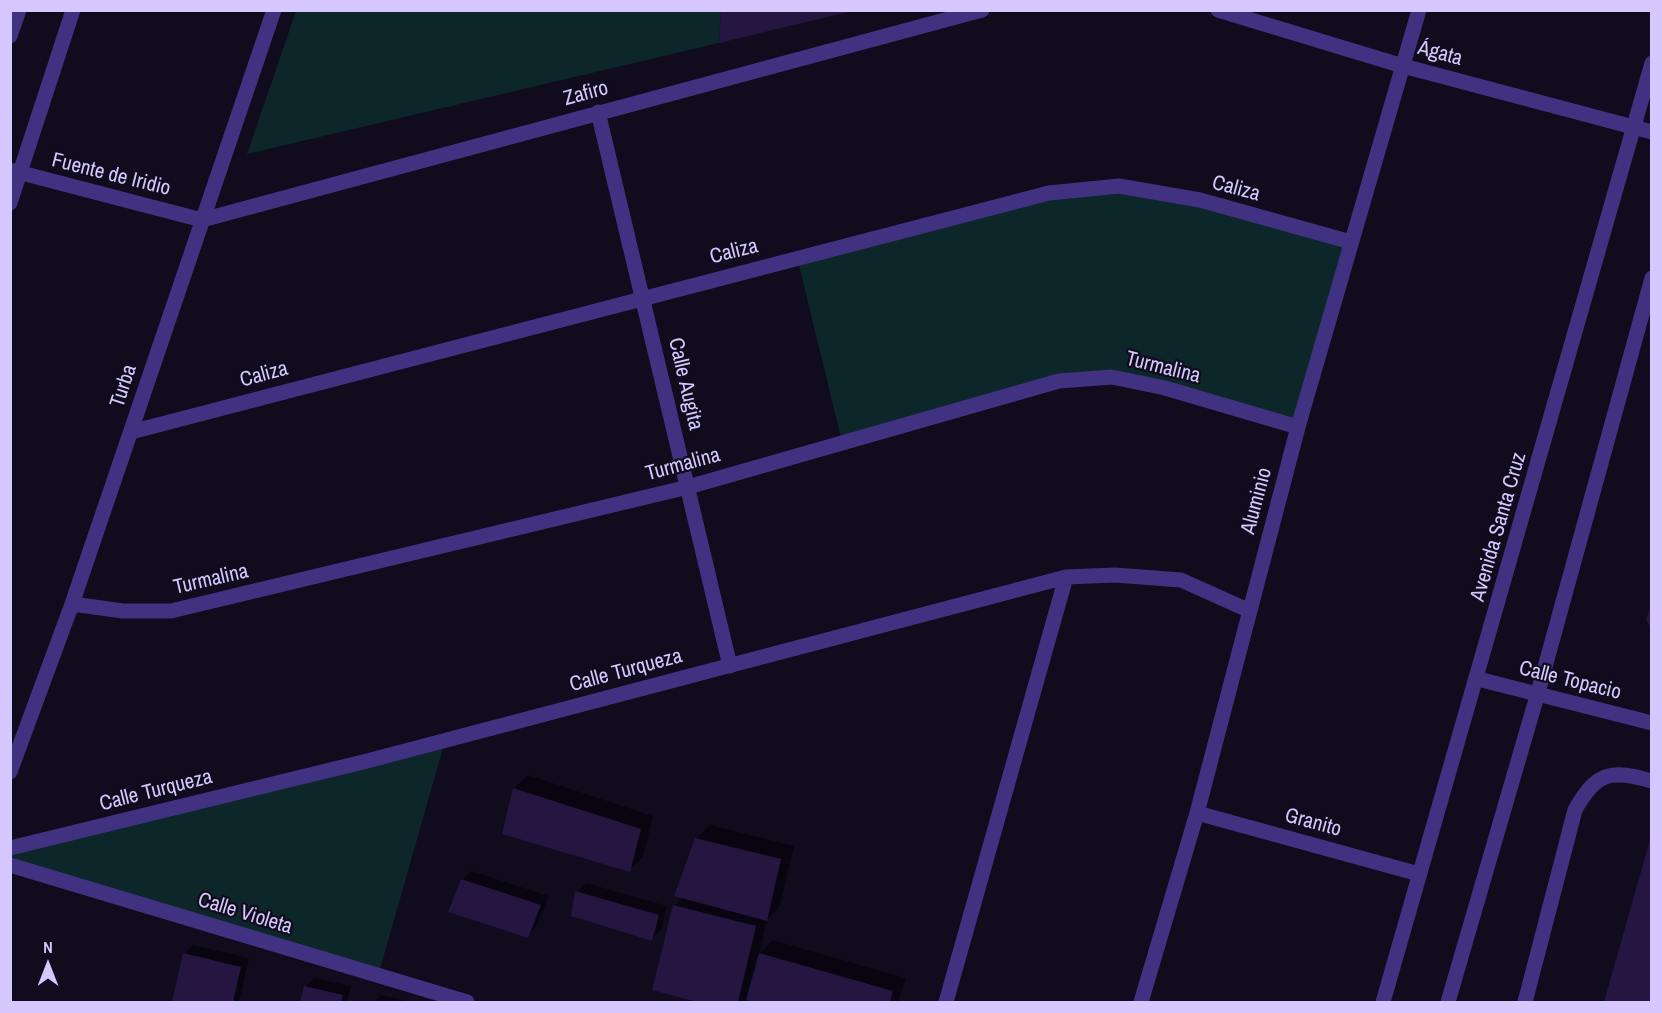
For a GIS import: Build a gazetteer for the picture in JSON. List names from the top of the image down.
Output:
{
  "streets": {
    "street": [
      "Ágata",
      "Zafiro",
      "Fuente de Iridio",
      "Caliza",
      "Turmalina",
      "Calle Augita",
      "Turba",
      "Aluminio",
      "Avenida Santa Cruz",
      "Calle Turqueza",
      "Calle Topacio",
      "Granito",
      "Calle Violeta"
    ]
  },
  "crossings": [
    ["Ágata", "Aluminio"],
    ["Ágata", "Avenida Santa Cruz"],
    ["Zafiro", "Fuente de Iridio"],
    ["Zafiro", "Calle Augita"],
    ["Zafiro", "Turba"],
    ["Fuente de Iridio", "Turba"],
    ["Caliza", "Calle Augita"],
    ["Caliza", "Turba"],
    ["Caliza", "Aluminio"],
    ["Turmalina", "Calle Augita"],
    ["Turmalina", "Turba"],
    ["Turmalina", "Aluminio"],
    ["Calle Augita", "Calle Turqueza"],
    ["Aluminio", "Calle Turqueza"],
    ["Aluminio", "Granito"],
    ["Avenida Santa Cruz", "Calle Topacio"],
    ["Avenida Santa Cruz", "Granito"]
  ],
  "north": "top"
}
